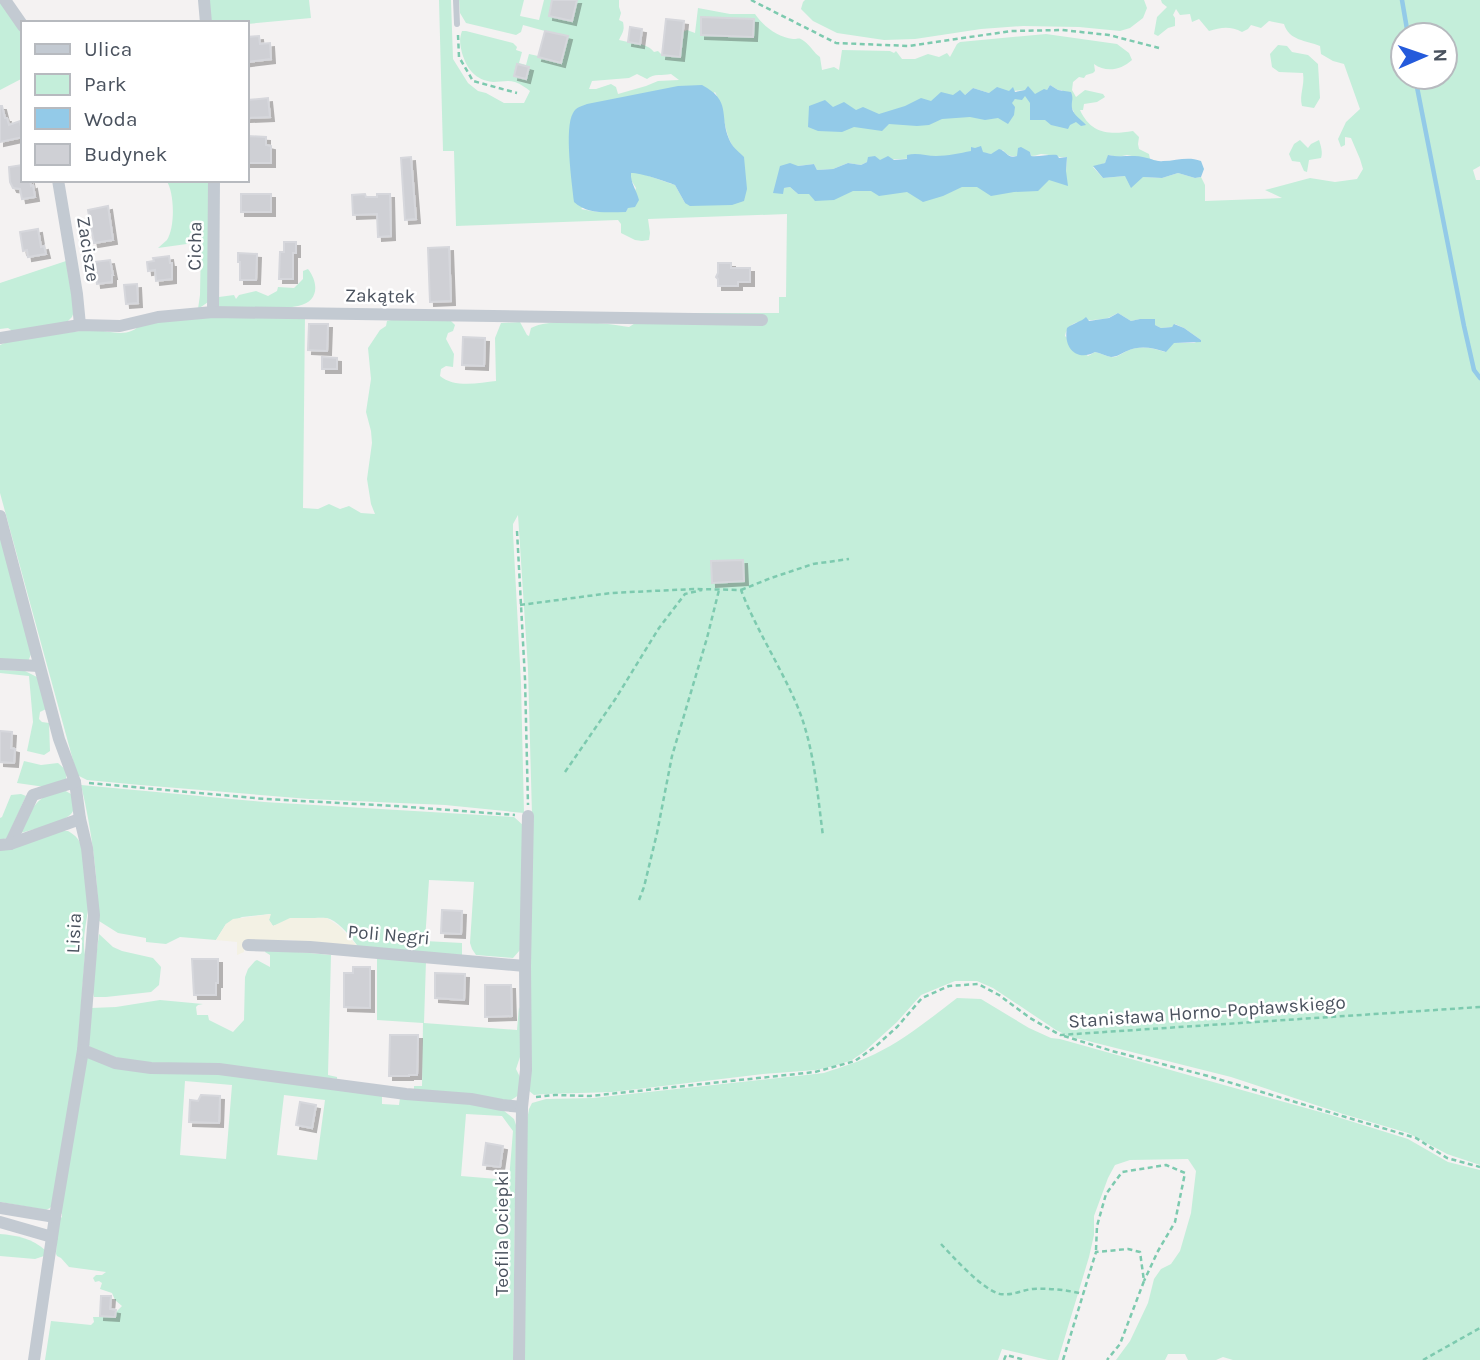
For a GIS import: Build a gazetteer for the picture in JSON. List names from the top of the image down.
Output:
{
  "streets": {
    "street": [
      "Cicha",
      "Zacisze",
      "Zakątek",
      "Lisia",
      "Poli Negri",
      "Teofila Ociepki"
    ],
    "path": ["Stanisława Horno-Popławskiego"]
  },
  "crossings": [
    ["Cicha", "Zakątek"],
    ["Zacisze", "Zakątek"],
    ["Poli Negri", "Teofila Ociepki"],
    ["Stanisława Horno-Popławskiego", "Teofila Ociepki"]
  ],
  "legend": [
    "Ulica",
    "Park",
    "Woda",
    "Budynek"
  ],
  "north": "right"
}
